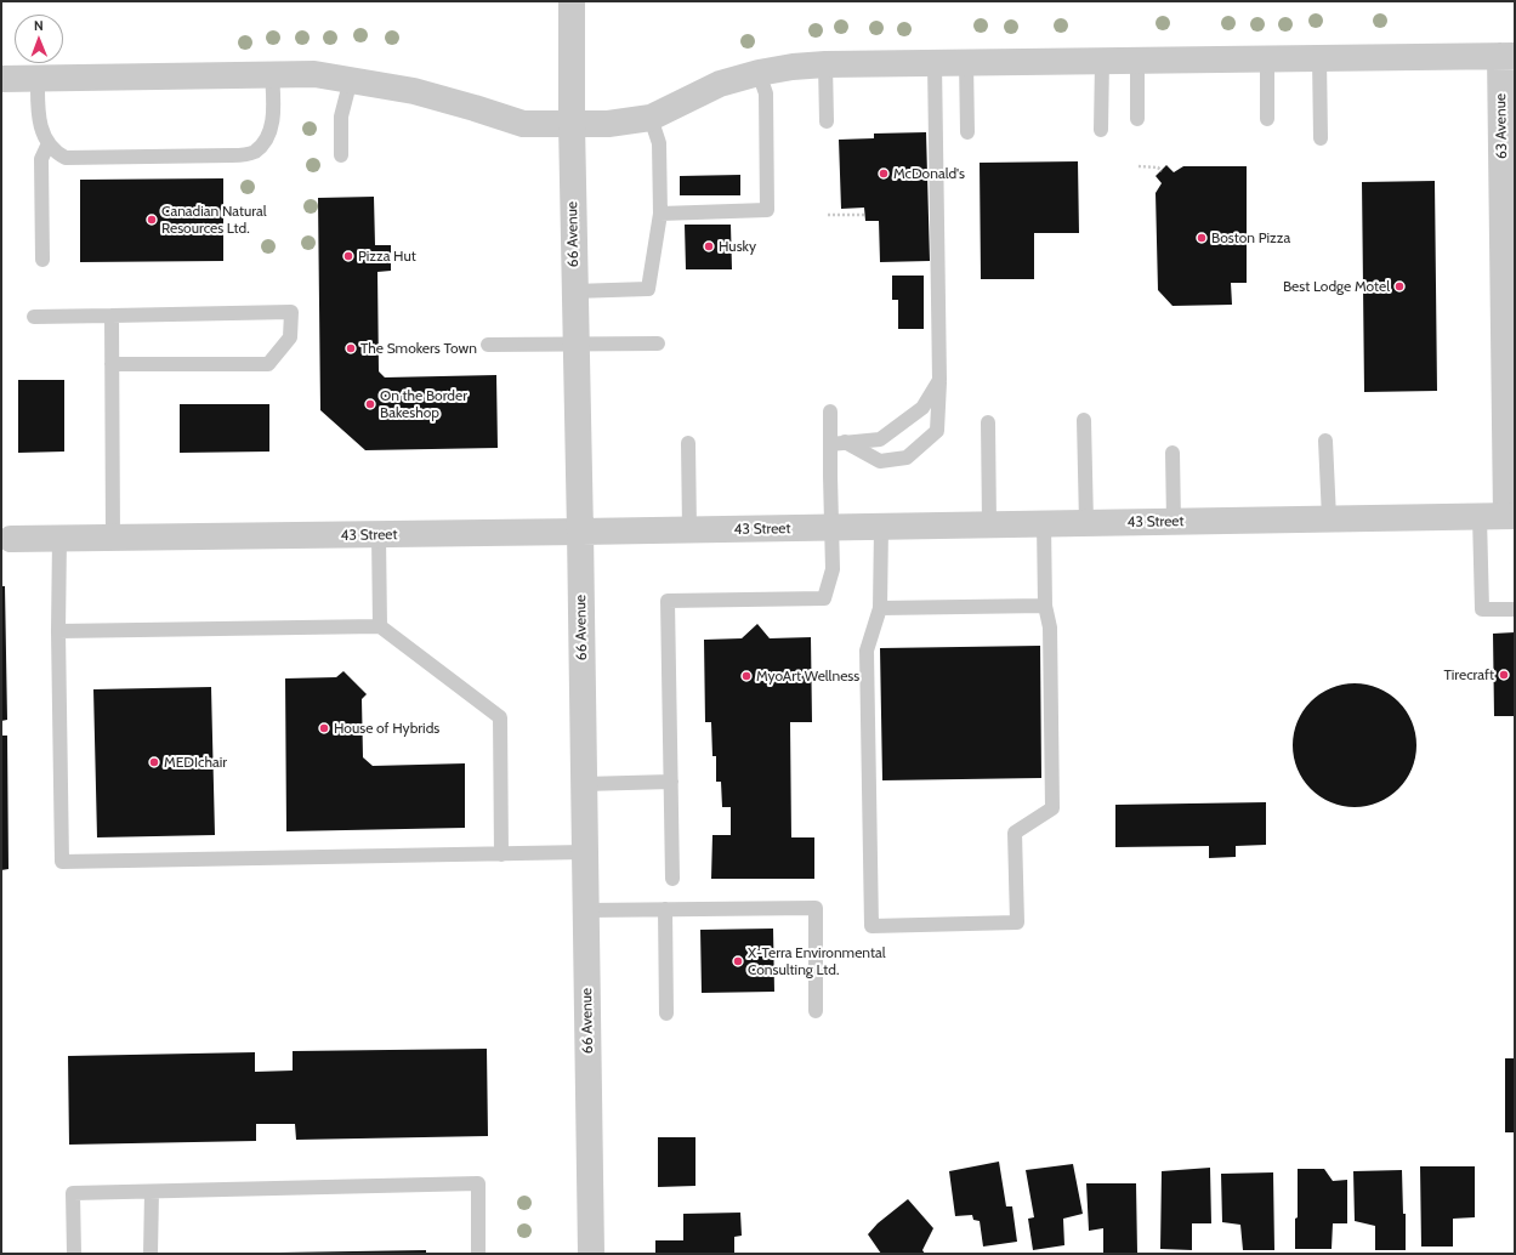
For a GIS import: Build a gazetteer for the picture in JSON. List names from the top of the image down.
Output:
{
  "streets": {
    "street": ["63 Avenue", "66 Avenue", "43 Street"]
  },
  "crossings": [
    ["63 Avenue", "43 Street"],
    ["66 Avenue", "43 Street"]
  ],
  "places": [
    "McDonald's",
    "Canadian Natural Resources Ltd.",
    "Boston Pizza",
    "Husky",
    "Pizza Hut",
    "Best Lodge Motel",
    "The Smokers Town",
    "On the Border Bakeshop",
    "Tirecraft",
    "MyoArt Wellness",
    "House of Hybrids",
    "MEDIchair",
    "X-Terra Environmental Consulting Ltd."
  ],
  "north": "top"
}
